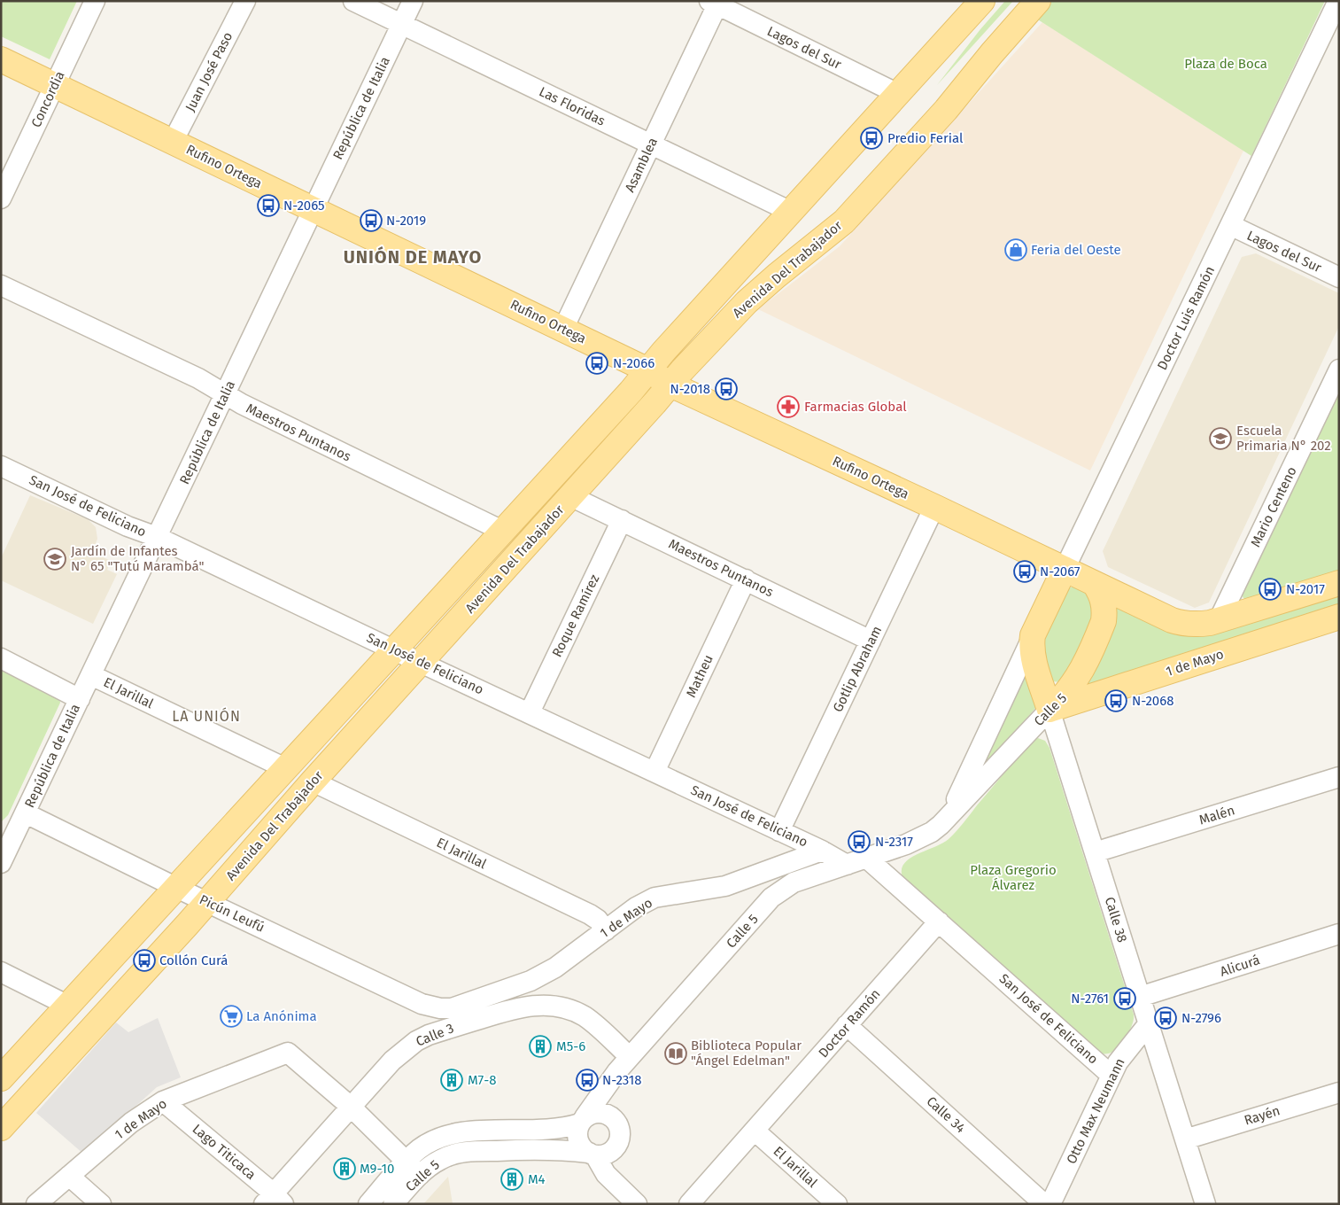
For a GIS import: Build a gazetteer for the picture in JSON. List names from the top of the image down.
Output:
{
  "streets": {
    "main road": [
      "Rufino Ortega",
      "Avenida Del Trabajador",
      "Doctor Luis Ramón",
      "1 de Mayo",
      "Calle 5",
      "Calle 38"
    ],
    "street": [
      "Lagos del Sur",
      "Juan José Paso",
      "Concordia",
      "Las Floridas",
      "República de Italia",
      "Asamblea",
      "Maestros Puntanos",
      "San José de Feliciano",
      "Mario Centeno",
      "Roque Ramírez",
      "Gotlip Abraham",
      "Matheu",
      "El Jarillal",
      "Malén",
      "Picún Leufú",
      "Alicurá",
      "Doctor Ramón",
      "Calle 3",
      "Otto Max Neumann",
      "Calle 34",
      "Rayén",
      "Lago Titicaca"
    ]
  },
  "crossings": [
    ["Lagos del Sur", "Asamblea"],
    ["Lagos del Sur", "Avenida Del Trabajador"],
    ["Lagos del Sur", "Doctor Luis Ramón"],
    ["Juan José Paso", "Rufino Ortega"],
    ["Concordia", "Rufino Ortega"],
    ["Las Floridas", "República de Italia"],
    ["Las Floridas", "Asamblea"],
    ["Las Floridas", "Avenida Del Trabajador"],
    ["República de Italia", "Rufino Ortega"],
    ["República de Italia", "Maestros Puntanos"],
    ["República de Italia", "San José de Feliciano"],
    ["República de Italia", "El Jarillal"],
    ["República de Italia", "Picún Leufú"],
    ["Asamblea", "Rufino Ortega"],
    ["Rufino Ortega", "Avenida Del Trabajador"],
    ["Rufino Ortega", "Doctor Luis Ramón"],
    ["Rufino Ortega", "Gotlip Abraham"],
    ["Rufino Ortega", "Calle 5"],
    ["Avenida Del Trabajador", "Maestros Puntanos"],
    ["Avenida Del Trabajador", "San José de Feliciano"],
    ["Avenida Del Trabajador", "El Jarillal"],
    ["Avenida Del Trabajador", "Picún Leufú"],
    ["Doctor Luis Ramón", "Calle 5"],
    ["Doctor Luis Ramón", "Calle 38"],
    ["Maestros Puntanos", "Roque Ramírez"],
    ["Maestros Puntanos", "Gotlip Abraham"],
    ["Maestros Puntanos", "Matheu"],
    ["San José de Feliciano", "Roque Ramírez"],
    ["San José de Feliciano", "1 de Mayo"],
    ["San José de Feliciano", "Gotlip Abraham"],
    ["San José de Feliciano", "Matheu"],
    ["San José de Feliciano", "Calle 5"],
    ["San José de Feliciano", "Doctor Ramón"],
    ["San José de Feliciano", "Otto Max Neumann"],
    ["1 de Mayo", "El Jarillal"],
    ["1 de Mayo", "Calle 5"],
    ["1 de Mayo", "Picún Leufú"],
    ["1 de Mayo", "Calle 38"],
    ["1 de Mayo", "Calle 3"],
    ["1 de Mayo", "Lago Titicaca"],
    ["El Jarillal", "Doctor Ramón"],
    ["Calle 5", "Calle 38"],
    ["Calle 5", "Calle 3"],
    ["Malén", "Calle 38"],
    ["Calle 38", "Alicurá"],
    ["Calle 38", "Otto Max Neumann"],
    ["Calle 38", "Rayén"],
    ["Doctor Ramón", "Calle 34"],
    ["Calle 3", "Lago Titicaca"]
  ],
  "districts": ["UNIÓN DE MAYO", "LA UNIÓN"],
  "parks": ["Plaza de Boca", "Plaza Gregorio Álvarez"],
  "places": {
    "bus stop": [
      "Predio Ferial",
      "N-2065",
      "N-2019",
      "N-2066",
      "N-2018",
      "N-2067",
      "N-2017",
      "N-2068",
      "N-2317",
      "Collón Curá",
      "N-2761",
      "N-2796",
      "N-2318"
    ],
    "shop": ["Feria del Oeste"],
    "pharmacy": ["Farmacias Global"],
    "school or university": ["Escuela Primaria N° 202", "Jardín de Infantes N° 65 \"Tutú Marambá\""],
    "supermarket": ["La Anónima"],
    "building": [
      "M5-6",
      "M7-8",
      "M9-10",
      "M4"
    ],
    "library": ["Biblioteca Popular \"Ángel Edelman\""]
  }
}
